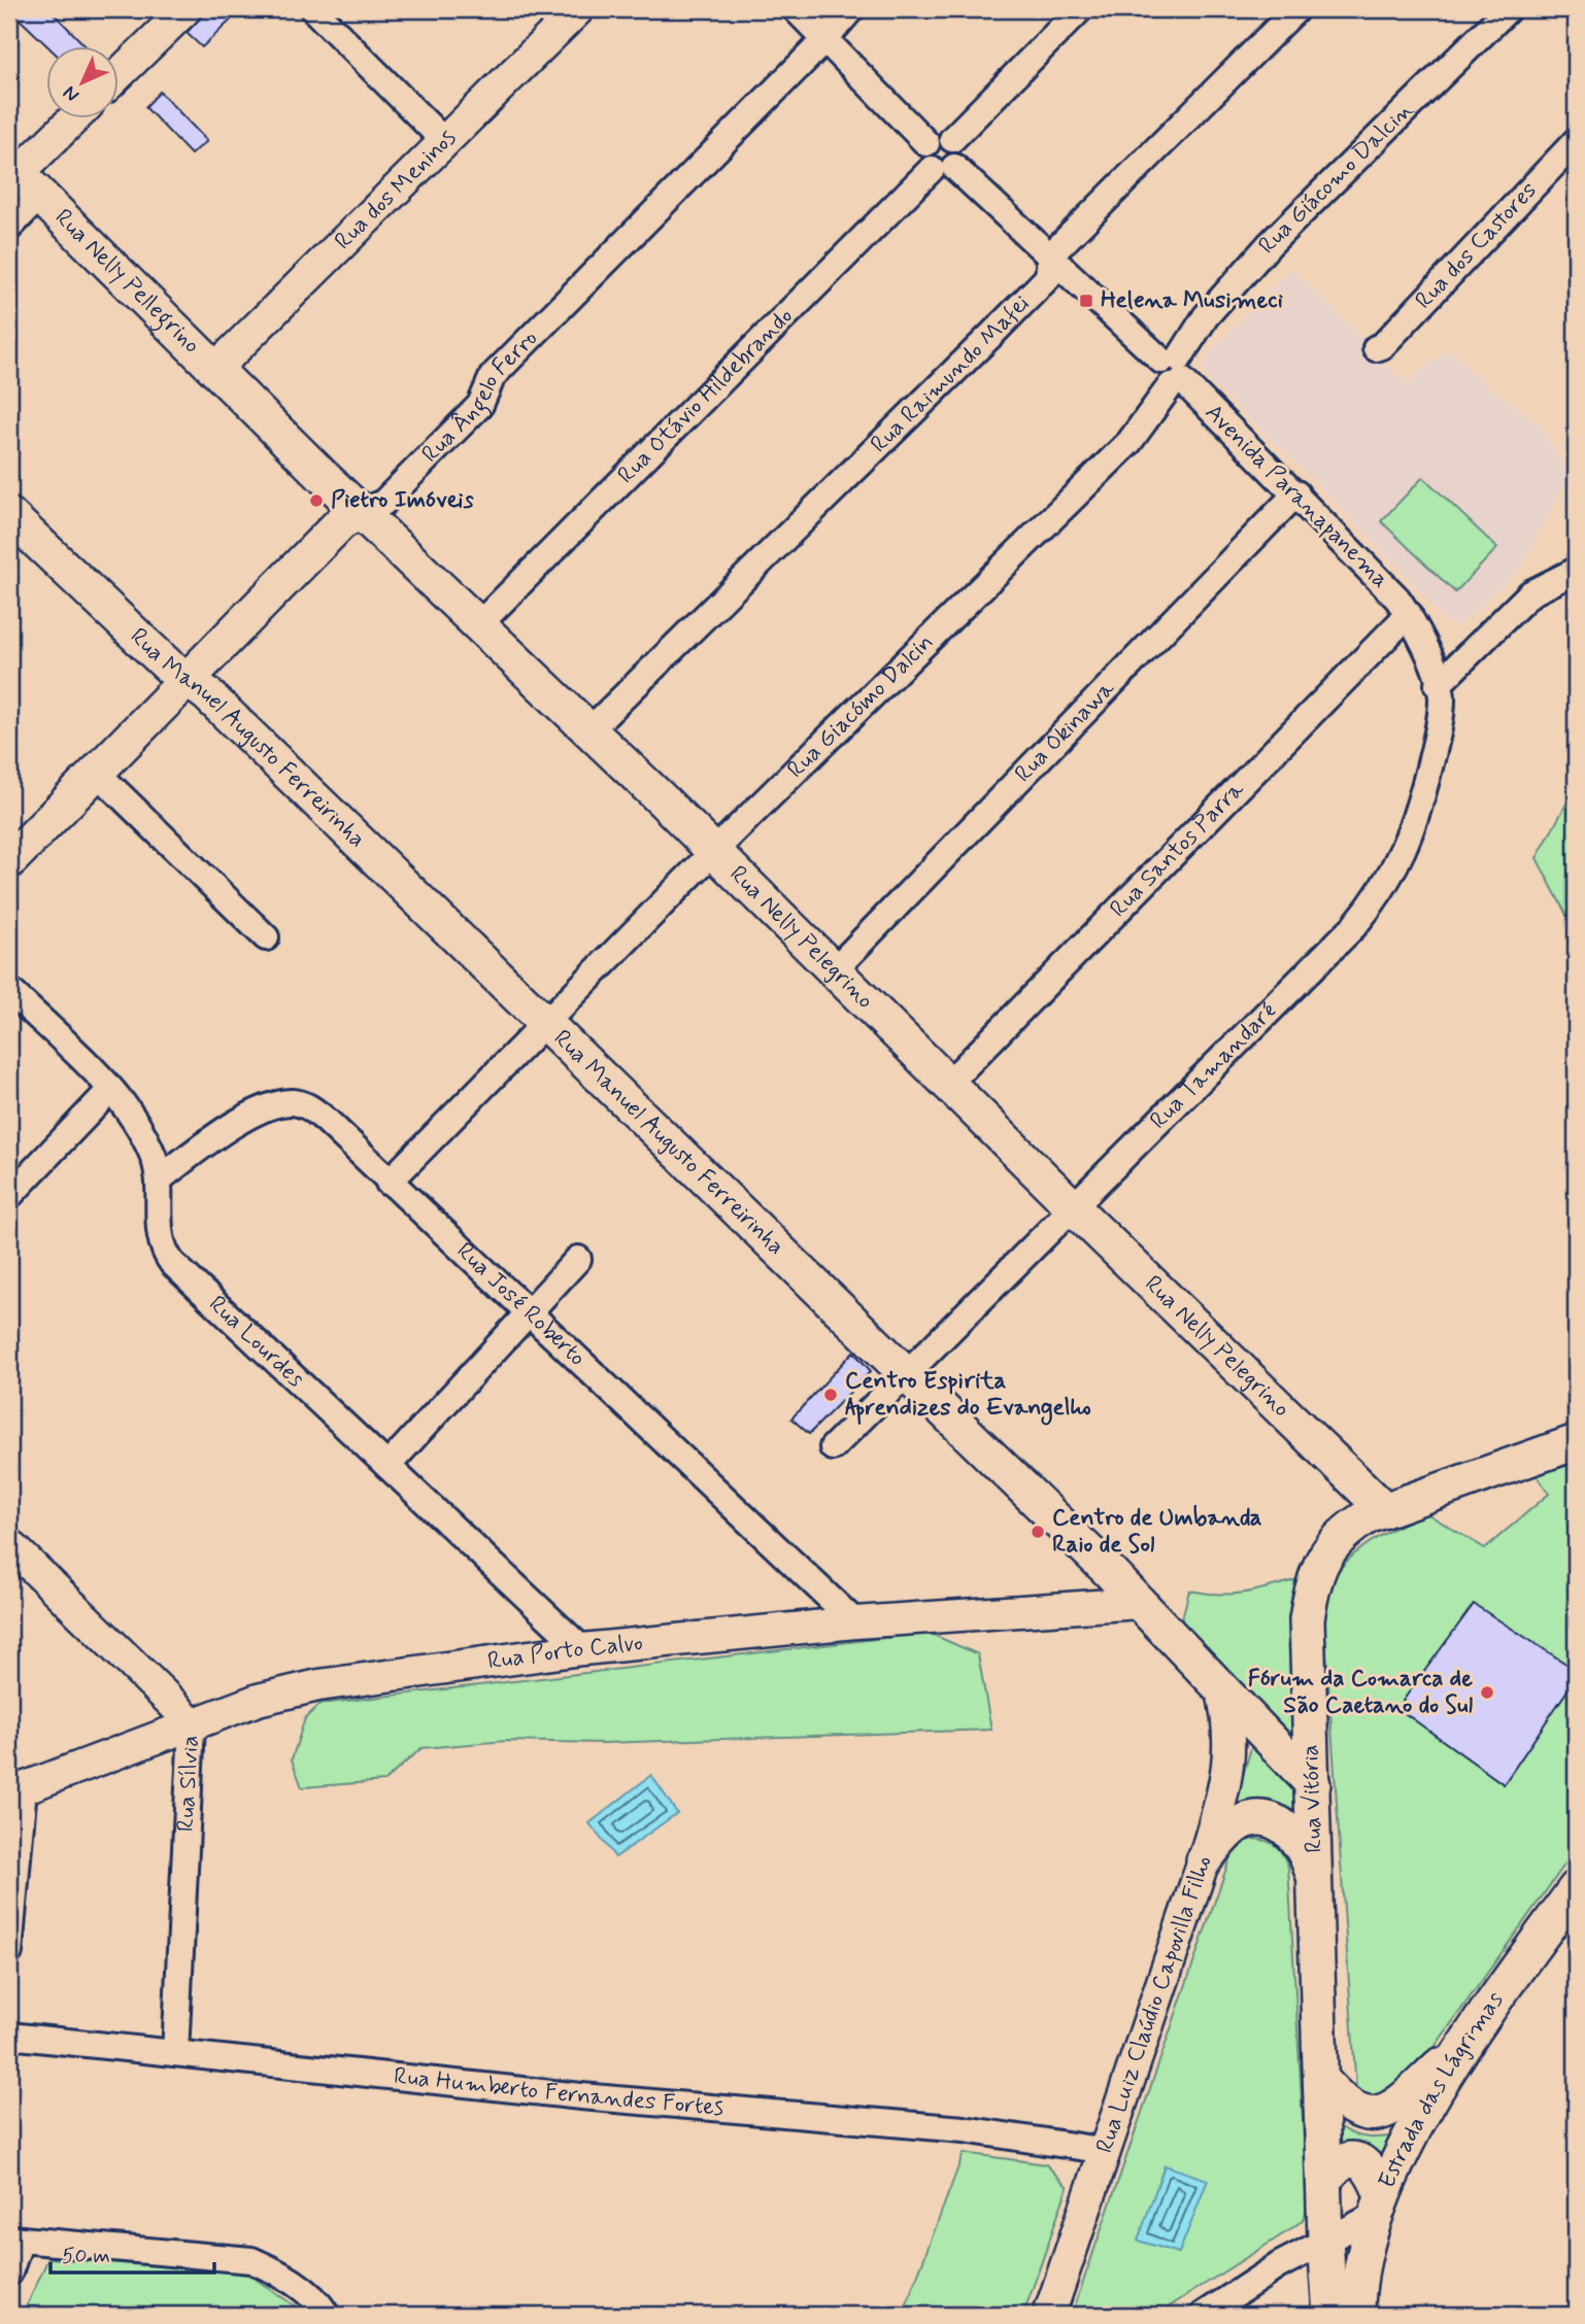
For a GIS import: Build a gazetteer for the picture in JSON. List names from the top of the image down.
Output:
{
  "streets": {
    "main road": [
      "Rua Nelly Pellegrino",
      "Rua Ângelo Ferro",
      "Rua Manuel Augusto Ferreirinha",
      "Rua Nelly Pelegrino",
      "Rua Vitória",
      "Estrada das Lágrimas"
    ],
    "street": [
      "Rua Giácomo Dalcin",
      "Rua dos Meninos",
      "Rua dos Castores",
      "Rua Raimundo Mafei",
      "Rua Otávio Hildebrando",
      "Avenida Paranapanema",
      "Rua Giacómo Dalcin",
      "Rua Okinawa",
      "Rua Santos Parra",
      "Rua Tamandaré",
      "Rua José Roberto",
      "Rua Lourdes",
      "Rua Porto Calvo",
      "Rua Sílvia",
      "Rua Luiz Claúdio Capovilla Filho",
      "Rua Humberto Fernandes Fortes"
    ]
  },
  "crossings": [
    ["Rua Giácomo Dalcin", "Avenida Paranapanema"],
    ["Rua Giácomo Dalcin", "Rua Giacómo Dalcin"],
    ["Rua dos Meninos", "Rua Nelly Pellegrino"],
    ["Rua dos Meninos", "Rua Nelly Pelegrino"],
    ["Rua Nelly Pellegrino", "Rua Nelly Pelegrino"],
    ["Rua Raimundo Mafei", "Avenida Paranapanema"],
    ["Rua Raimundo Mafei", "Rua Nelly Pelegrino"],
    ["Rua Ângelo Ferro", "Rua Manuel Augusto Ferreirinha"],
    ["Rua Ângelo Ferro", "Rua Nelly Pelegrino"],
    ["Rua Otávio Hildebrando", "Avenida Paranapanema"],
    ["Rua Otávio Hildebrando", "Rua Nelly Pelegrino"],
    ["Avenida Paranapanema", "Rua Giacómo Dalcin"],
    ["Avenida Paranapanema", "Rua Okinawa"],
    ["Avenida Paranapanema", "Rua Santos Parra"],
    ["Avenida Paranapanema", "Rua Tamandaré"],
    ["Rua Giacómo Dalcin", "Rua Manuel Augusto Ferreirinha"],
    ["Rua Giacómo Dalcin", "Rua Nelly Pelegrino"],
    ["Rua Okinawa", "Rua Nelly Pelegrino"],
    ["Rua Manuel Augusto Ferreirinha", "Rua Tamandaré"],
    ["Rua Manuel Augusto Ferreirinha", "Rua Porto Calvo"],
    ["Rua Manuel Augusto Ferreirinha", "Rua Vitória"],
    ["Rua Manuel Augusto Ferreirinha", "Rua Luiz Claúdio Capovilla Filho"],
    ["Rua Santos Parra", "Rua Nelly Pelegrino"],
    ["Rua Santos Parra", "Rua Tamandaré"],
    ["Rua Nelly Pelegrino", "Rua Tamandaré"],
    ["Rua Nelly Pelegrino", "Rua Vitória"],
    ["Rua José Roberto", "Rua Lourdes"],
    ["Rua José Roberto", "Rua Porto Calvo"],
    ["Rua Lourdes", "Rua Porto Calvo"],
    ["Rua Porto Calvo", "Rua Sílvia"],
    ["Rua Sílvia", "Rua Humberto Fernandes Fortes"],
    ["Rua Luiz Claúdio Capovilla Filho", "Rua Humberto Fernandes Fortes"]
  ],
  "places": {
    "transit": ["Helena Musimeci"],
    "other": [
      "Pietro Imóveis",
      "Centro Espirita Aprendizes do Evangelho",
      "Centro de Umbanda Raio de Sol",
      "Fórum da Comarca de São Caetano do Sul"
    ]
  },
  "scale_bar": "50 m",
  "north": "bottom left"
}
